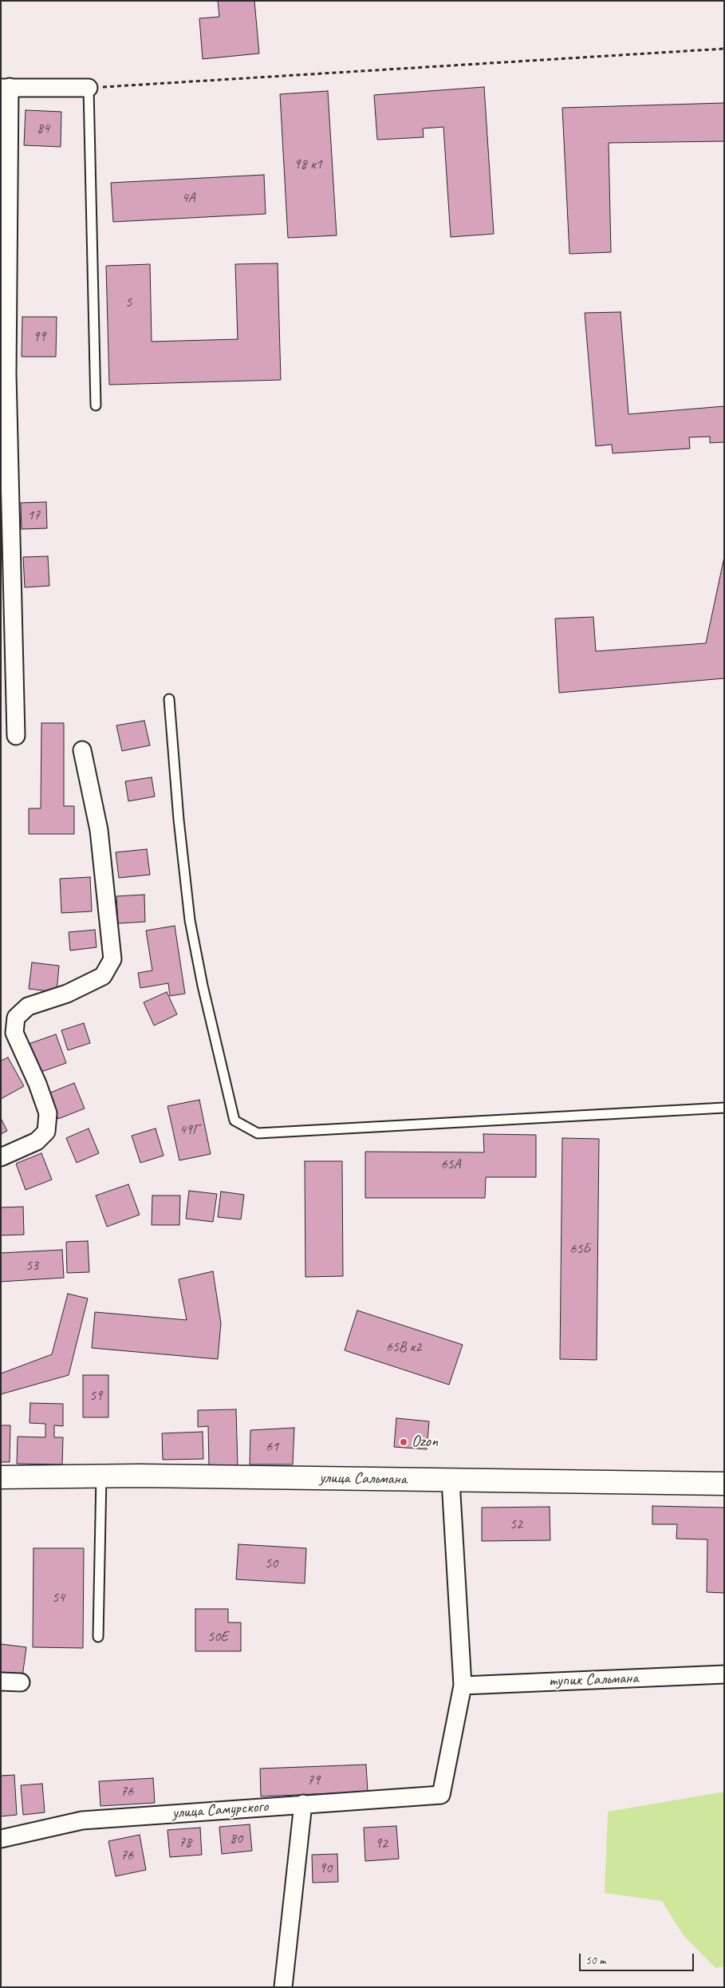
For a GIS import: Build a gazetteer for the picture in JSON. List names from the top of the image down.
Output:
{
  "streets": {
    "main road": ["улица Сальмана"],
    "street": ["тупик Сальмана", "улица Самурского"]
  },
  "crossings": [
    ["тупик Сальмана", "улица Самурского"]
  ],
  "places": ["Ozon"],
  "house_numbers": [
    "84",
    "98 к1",
    "4А",
    "5",
    "99",
    "17",
    "49Г",
    "65А",
    "65Б",
    "53",
    "65В к2",
    "59",
    "61",
    "52",
    "50",
    "54",
    "50Е",
    "79",
    "76",
    "80",
    "78",
    "92",
    "76",
    "90"
  ],
  "scale_bar": "50 m"
}
